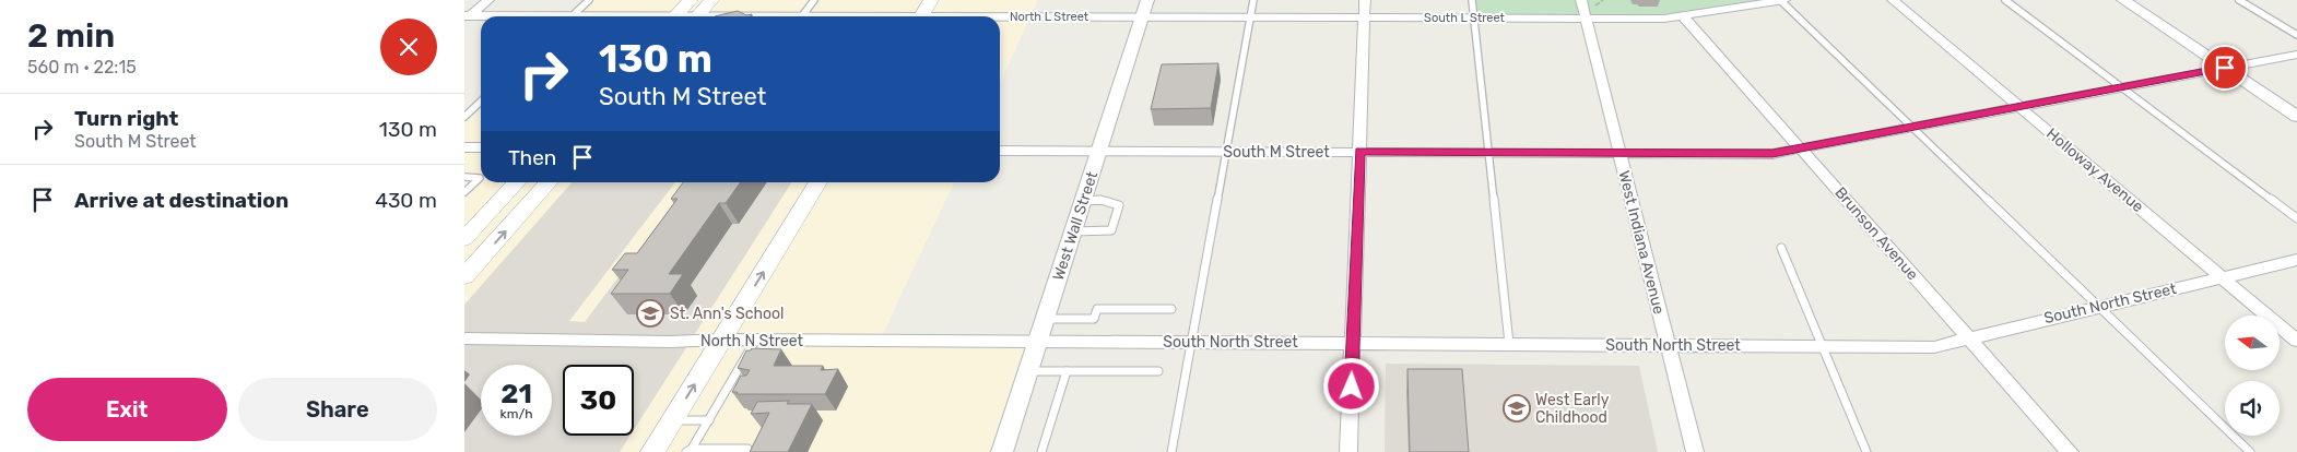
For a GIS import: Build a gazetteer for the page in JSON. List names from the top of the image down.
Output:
{
  "streets": {
    "street": [
      "North L Street",
      "South L Street",
      "South M Street",
      "Holloway Avenue",
      "West Wall Street",
      "Brunson Avenue",
      "West Indiana Avenue",
      "South North Street",
      "North N Street"
    ]
  },
  "crossings": [
    ["North L Street", "South L Street"],
    ["North L Street", "West Wall Street"],
    ["South L Street", "West Wall Street"],
    ["South L Street", "Brunson Avenue"],
    ["South L Street", "West Indiana Avenue"],
    ["South M Street", "Holloway Avenue"],
    ["South M Street", "West Wall Street"],
    ["South M Street", "Brunson Avenue"],
    ["South M Street", "West Indiana Avenue"],
    ["Holloway Avenue", "South North Street"],
    ["West Wall Street", "South North Street"],
    ["West Wall Street", "North N Street"],
    ["Brunson Avenue", "South North Street"],
    ["West Indiana Avenue", "South North Street"],
    ["South North Street", "North N Street"]
  ],
  "places": {
    "school or university": ["St. Ann's School", "West Early Childhood"]
  },
  "north": "left",
  "page": {
    "heading": ["2 min", "560 m · 22:15"],
    "turn": ["130 m", "South M Street"],
    "list": [
      {
        "name": "Turn right",
        "note": "South M Street",
        "value": "130 m"
      },
      {
        "name": "Arrive at destination",
        "value": "430 m"
      }
    ],
    "then": "Then",
    "speed": "21 km/h",
    "limit": "30",
    "buttons": ["Exit", "Share"]
  }
}
